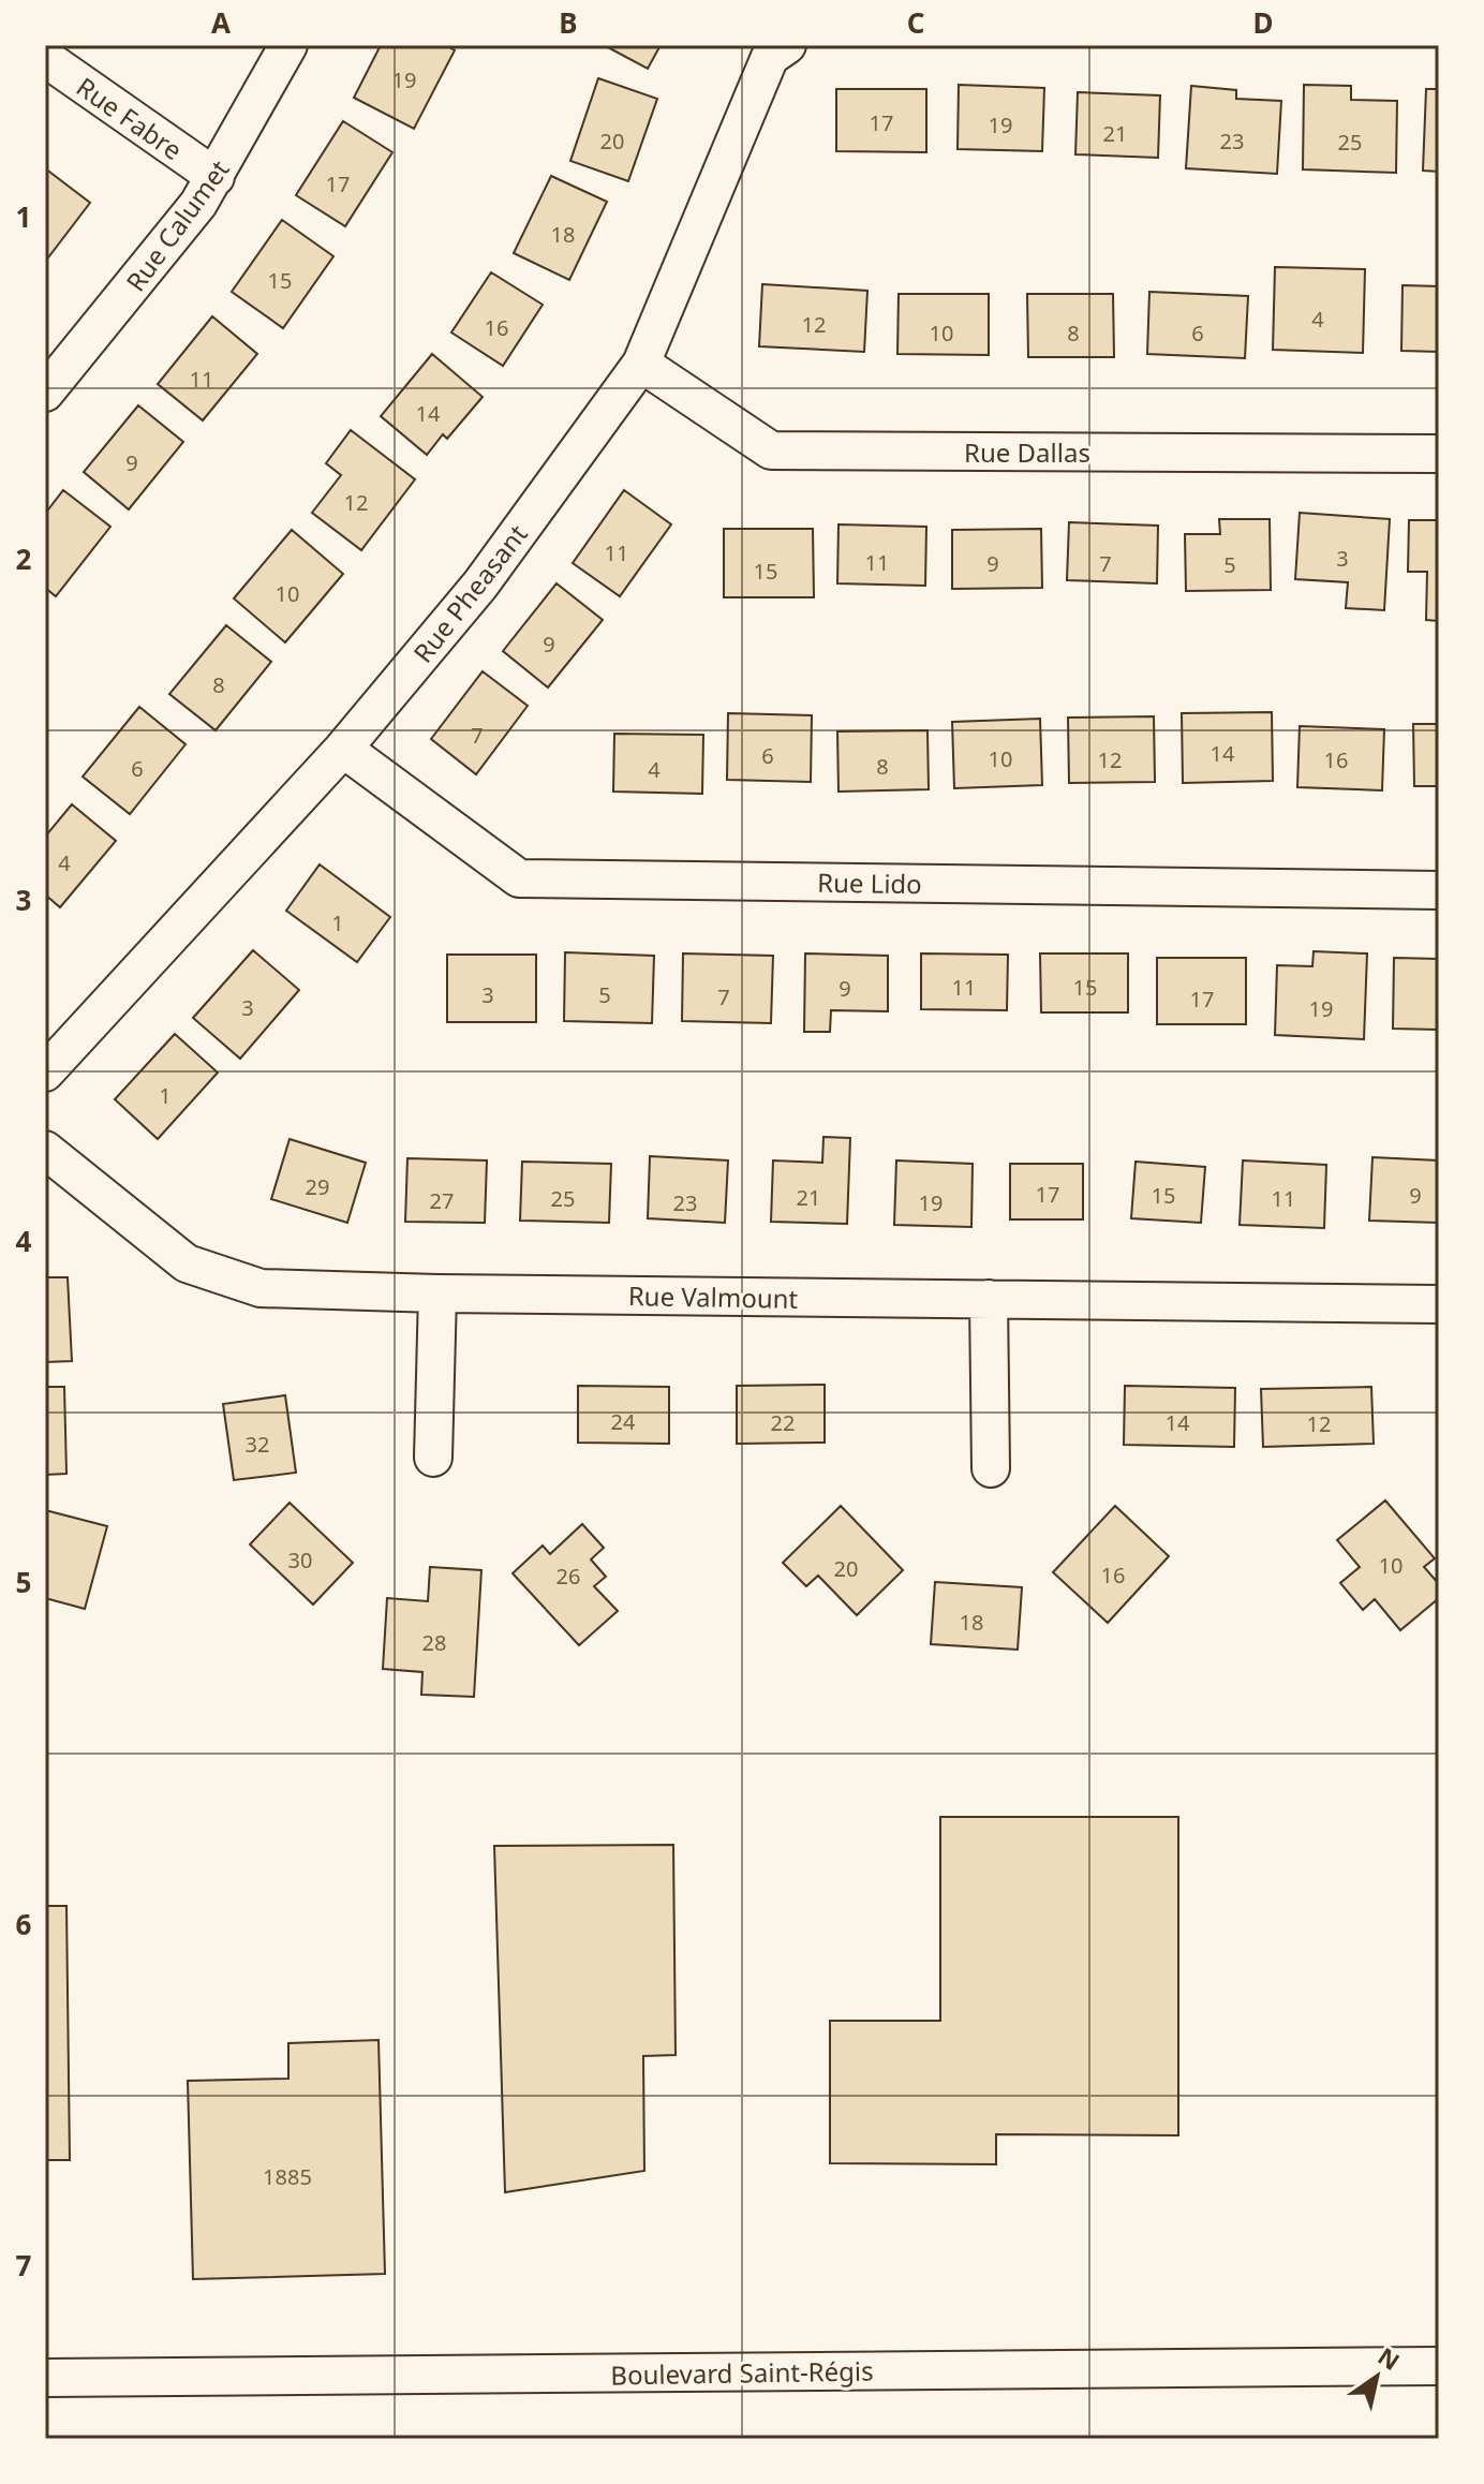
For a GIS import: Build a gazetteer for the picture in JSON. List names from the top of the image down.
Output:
{
  "streets": {
    "street": [
      "Rue Fabre",
      "Rue Calumet",
      "Rue Dallas",
      "Rue Pheasant",
      "Rue Lido",
      "Rue Valmount",
      "Boulevard Saint-Régis"
    ]
  },
  "crossings": [
    ["Rue Fabre", "Rue Calumet"],
    ["Rue Dallas", "Rue Pheasant"],
    ["Rue Pheasant", "Rue Lido"]
  ],
  "house_numbers": [
    "19",
    "17",
    "19",
    "21",
    "20",
    "23",
    "25",
    "17",
    "18",
    "15",
    "4",
    "12",
    "16",
    "10",
    "8",
    "6",
    "11",
    "14",
    "9",
    "12",
    "11",
    "3",
    "11",
    "9",
    "7",
    "5",
    "15",
    "10",
    "9",
    "8",
    "7",
    "14",
    "6",
    "10",
    "12",
    "16",
    "8",
    "6",
    "4",
    "4",
    "1",
    "11",
    "15",
    "9",
    "3",
    "5",
    "7",
    "17",
    "3",
    "19",
    "1",
    "29",
    "17",
    "15",
    "9",
    "21",
    "25",
    "11",
    "27",
    "23",
    "19",
    "24",
    "22",
    "14",
    "12",
    "32",
    "30",
    "10",
    "20",
    "16",
    "26",
    "18",
    "28",
    "1885"
  ],
  "north": "top right",
  "grid": {
    "columns": [
      "A",
      "B",
      "C",
      "D"
    ],
    "rows": [
      "1",
      "2",
      "3",
      "4",
      "5",
      "6",
      "7"
    ]
  }
}
